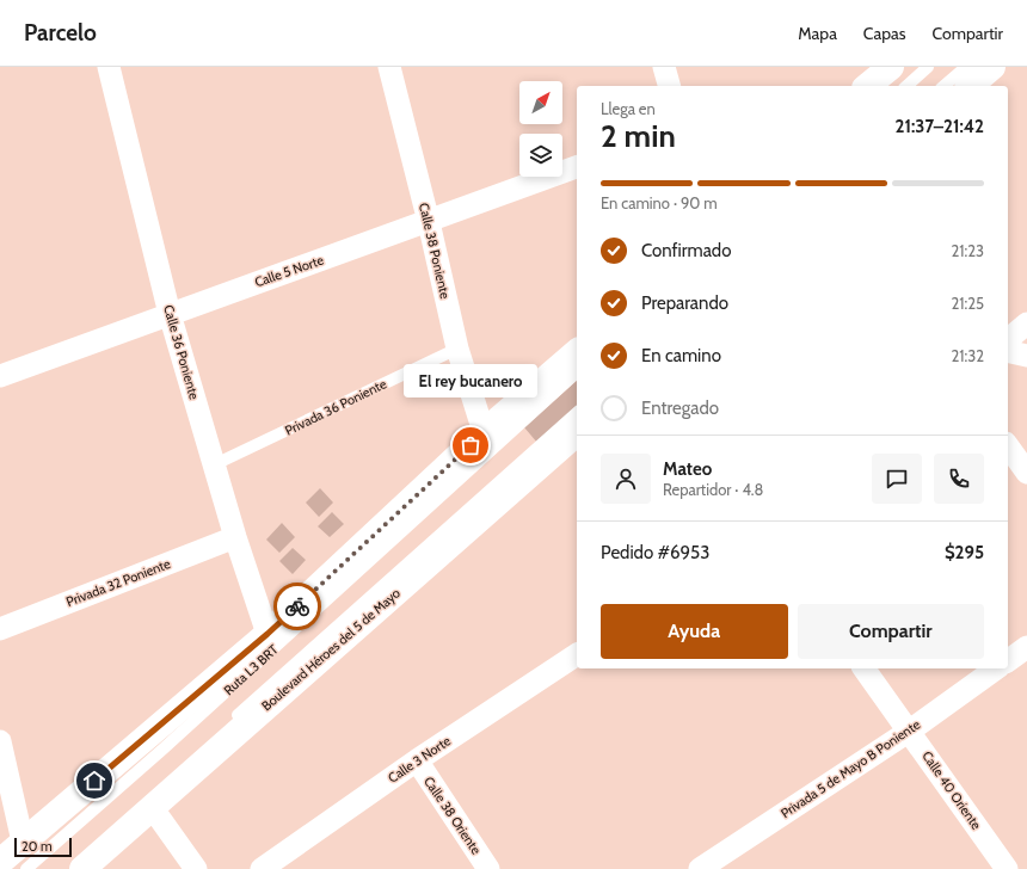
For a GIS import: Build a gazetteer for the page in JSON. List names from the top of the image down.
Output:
{
  "streets": {
    "main road": ["Boulevard Héroes del 5 de Mayo"],
    "street": [
      "Calle 38 Poniente",
      "Calle 5 Norte",
      "Calle 36 Poniente",
      "Privada 32 Poniente",
      "Calle 3 Norte",
      "Privada 5 de Mayo B Poniente",
      "Calle 40 Oriente",
      "Calle 38 Oriente"
    ],
    "lane": ["Privada 36 Poniente", "Ruta L3 BRT"]
  },
  "crossings": [
    ["Calle 38 Poniente", "Calle 5 Norte"],
    ["Calle 38 Poniente", "Privada 36 Poniente"],
    ["Calle 5 Norte", "Calle 36 Poniente"],
    ["Calle 36 Poniente", "Privada 36 Poniente"],
    ["Calle 36 Poniente", "Privada 32 Poniente"],
    ["Calle 3 Norte", "Calle 38 Oriente"],
    ["Privada 5 de Mayo B Poniente", "Calle 40 Oriente"]
  ],
  "places": ["El rey bucanero"],
  "scale_bar": "20 m",
  "north": "top right",
  "page": {
    "header": "Parcelo",
    "nav": ["Mapa", "Capas", "Compartir"],
    "heading": ["2 min", "Llega en", "21:37–21:42"],
    "panel": [
      "Mateo",
      "Repartidor · 4.8",
      "Pedido #6953",
      "$295"
    ],
    "bar": "En camino · 90 m",
    "list": [
      ["Confirmado", "21:23"],
      ["Preparando", "21:25"],
      ["En camino", "21:32"],
      "Entregado"
    ],
    "bubble": "El rey bucanero",
    "buttons": ["Ayuda", "Compartir"],
    "scale": "20 m"
  }
}
